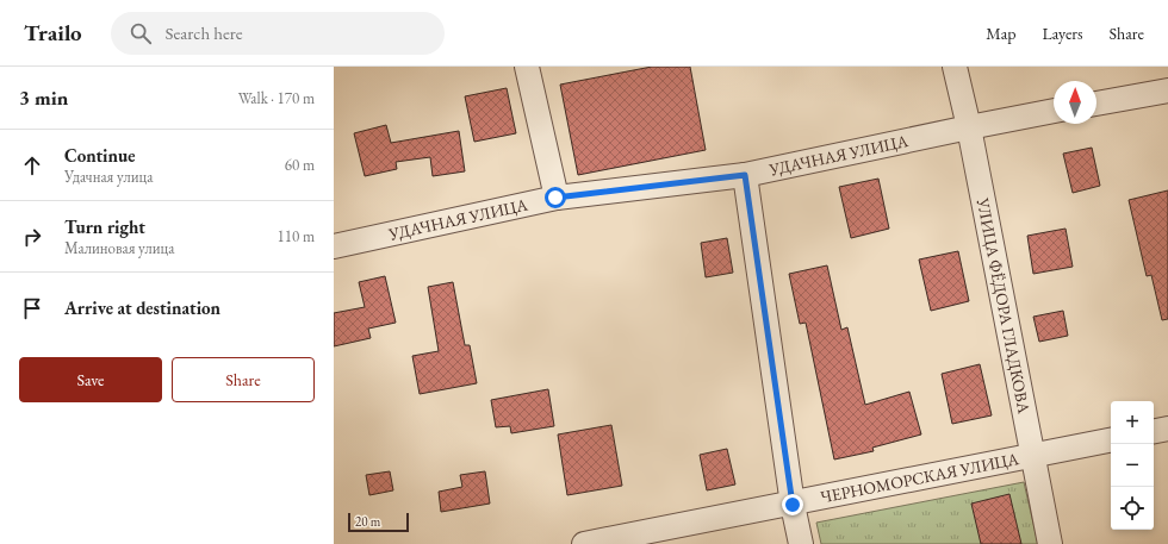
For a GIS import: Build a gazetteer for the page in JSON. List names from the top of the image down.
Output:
{
  "streets": {
    "street": ["УДАЧНАЯ УЛИЦА", "УЛИЦА ФЁДОРА ГЛАДКОВА", "ЧЕРНОМОРСКАЯ УЛИЦА"]
  },
  "crossings": [
    ["УДАЧНАЯ УЛИЦА", "УЛИЦА ФЁДОРА ГЛАДКОВА"],
    ["УЛИЦА ФЁДОРА ГЛАДКОВА", "ЧЕРНОМОРСКАЯ УЛИЦА"]
  ],
  "scale_bar": "20 m",
  "north": "top",
  "page": {
    "header": "Trailo",
    "search": "Search here",
    "nav": ["Map", "Layers", "Share"],
    "heading": ["3 min", "Walk · 170 m"],
    "list": [
      ["Continue", "Удачная улица", "60 m"],
      ["Turn right", "Малиновая улица", "110 m"],
      "Arrive at destination"
    ],
    "buttons": ["Save", "Share"],
    "map_buttons": ["+", "−"],
    "scale": "20 m"
  }
}
